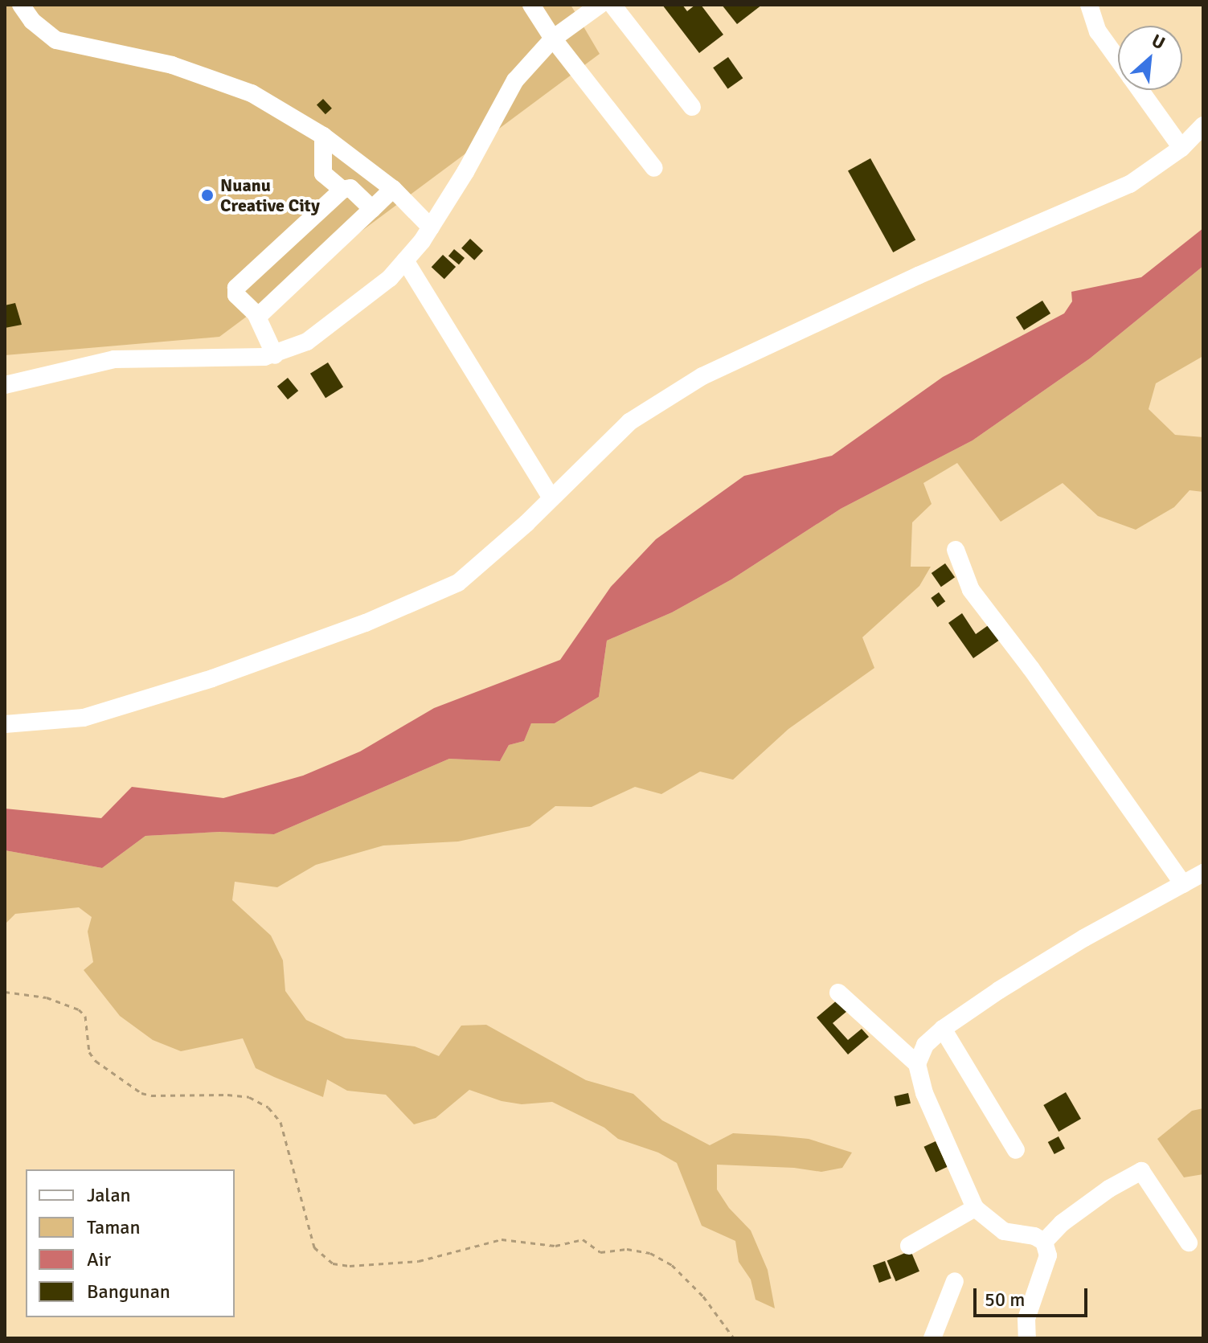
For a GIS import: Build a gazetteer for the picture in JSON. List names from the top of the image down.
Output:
{
  "places": ["Nuanu Creative City"],
  "legend": [
    "Jalan",
    "Taman",
    "Air",
    "Bangunan"
  ],
  "scale_bar": "50 m",
  "north": "top right"
}
